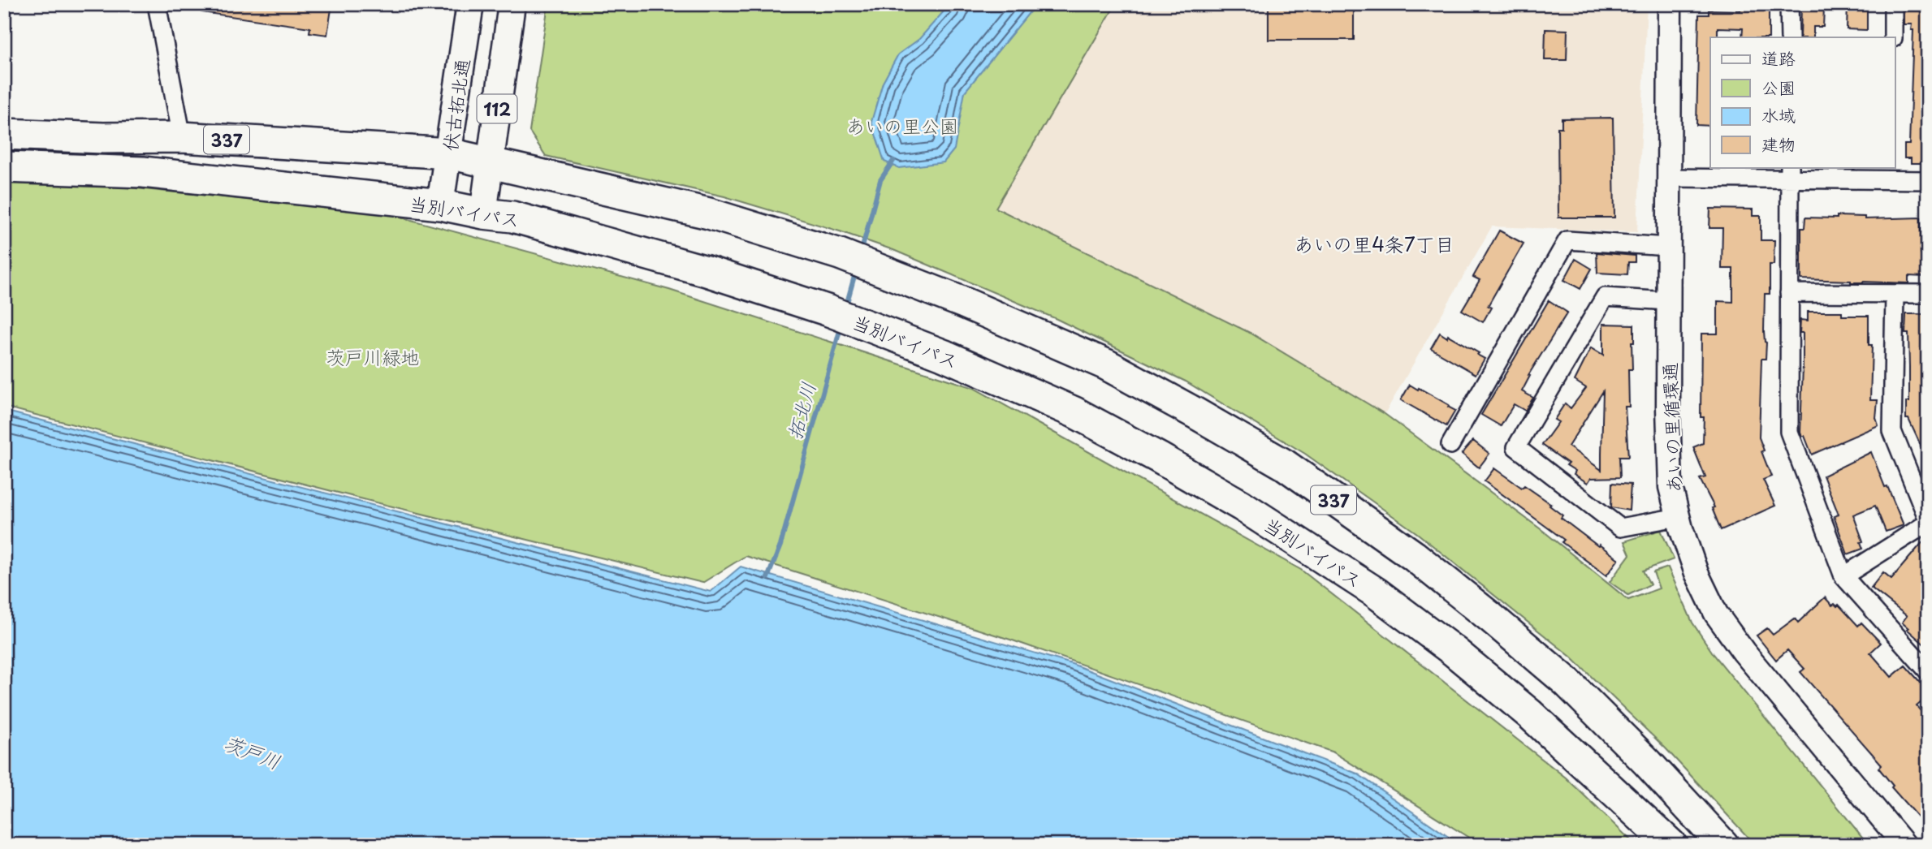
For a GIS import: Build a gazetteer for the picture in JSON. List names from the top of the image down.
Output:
{
  "streets": {
    "highway": ["337", "当別バイパス"],
    "main road": ["伏古拓北通", "112"],
    "street": ["あいの里循環通"]
  },
  "crossings": [
    ["伏古拓北通", "337"],
    ["伏古拓北通", "当別バイパス"],
    ["112", "337"],
    ["112", "当別バイパス"]
  ],
  "districts": ["あいの里4条7丁目"],
  "water": ["拓北川", "茨戸川"],
  "parks": ["あいの里公園", "茨戸川緑地"],
  "legend": [
    "道路",
    "公園",
    "水域",
    "建物"
  ]
}
